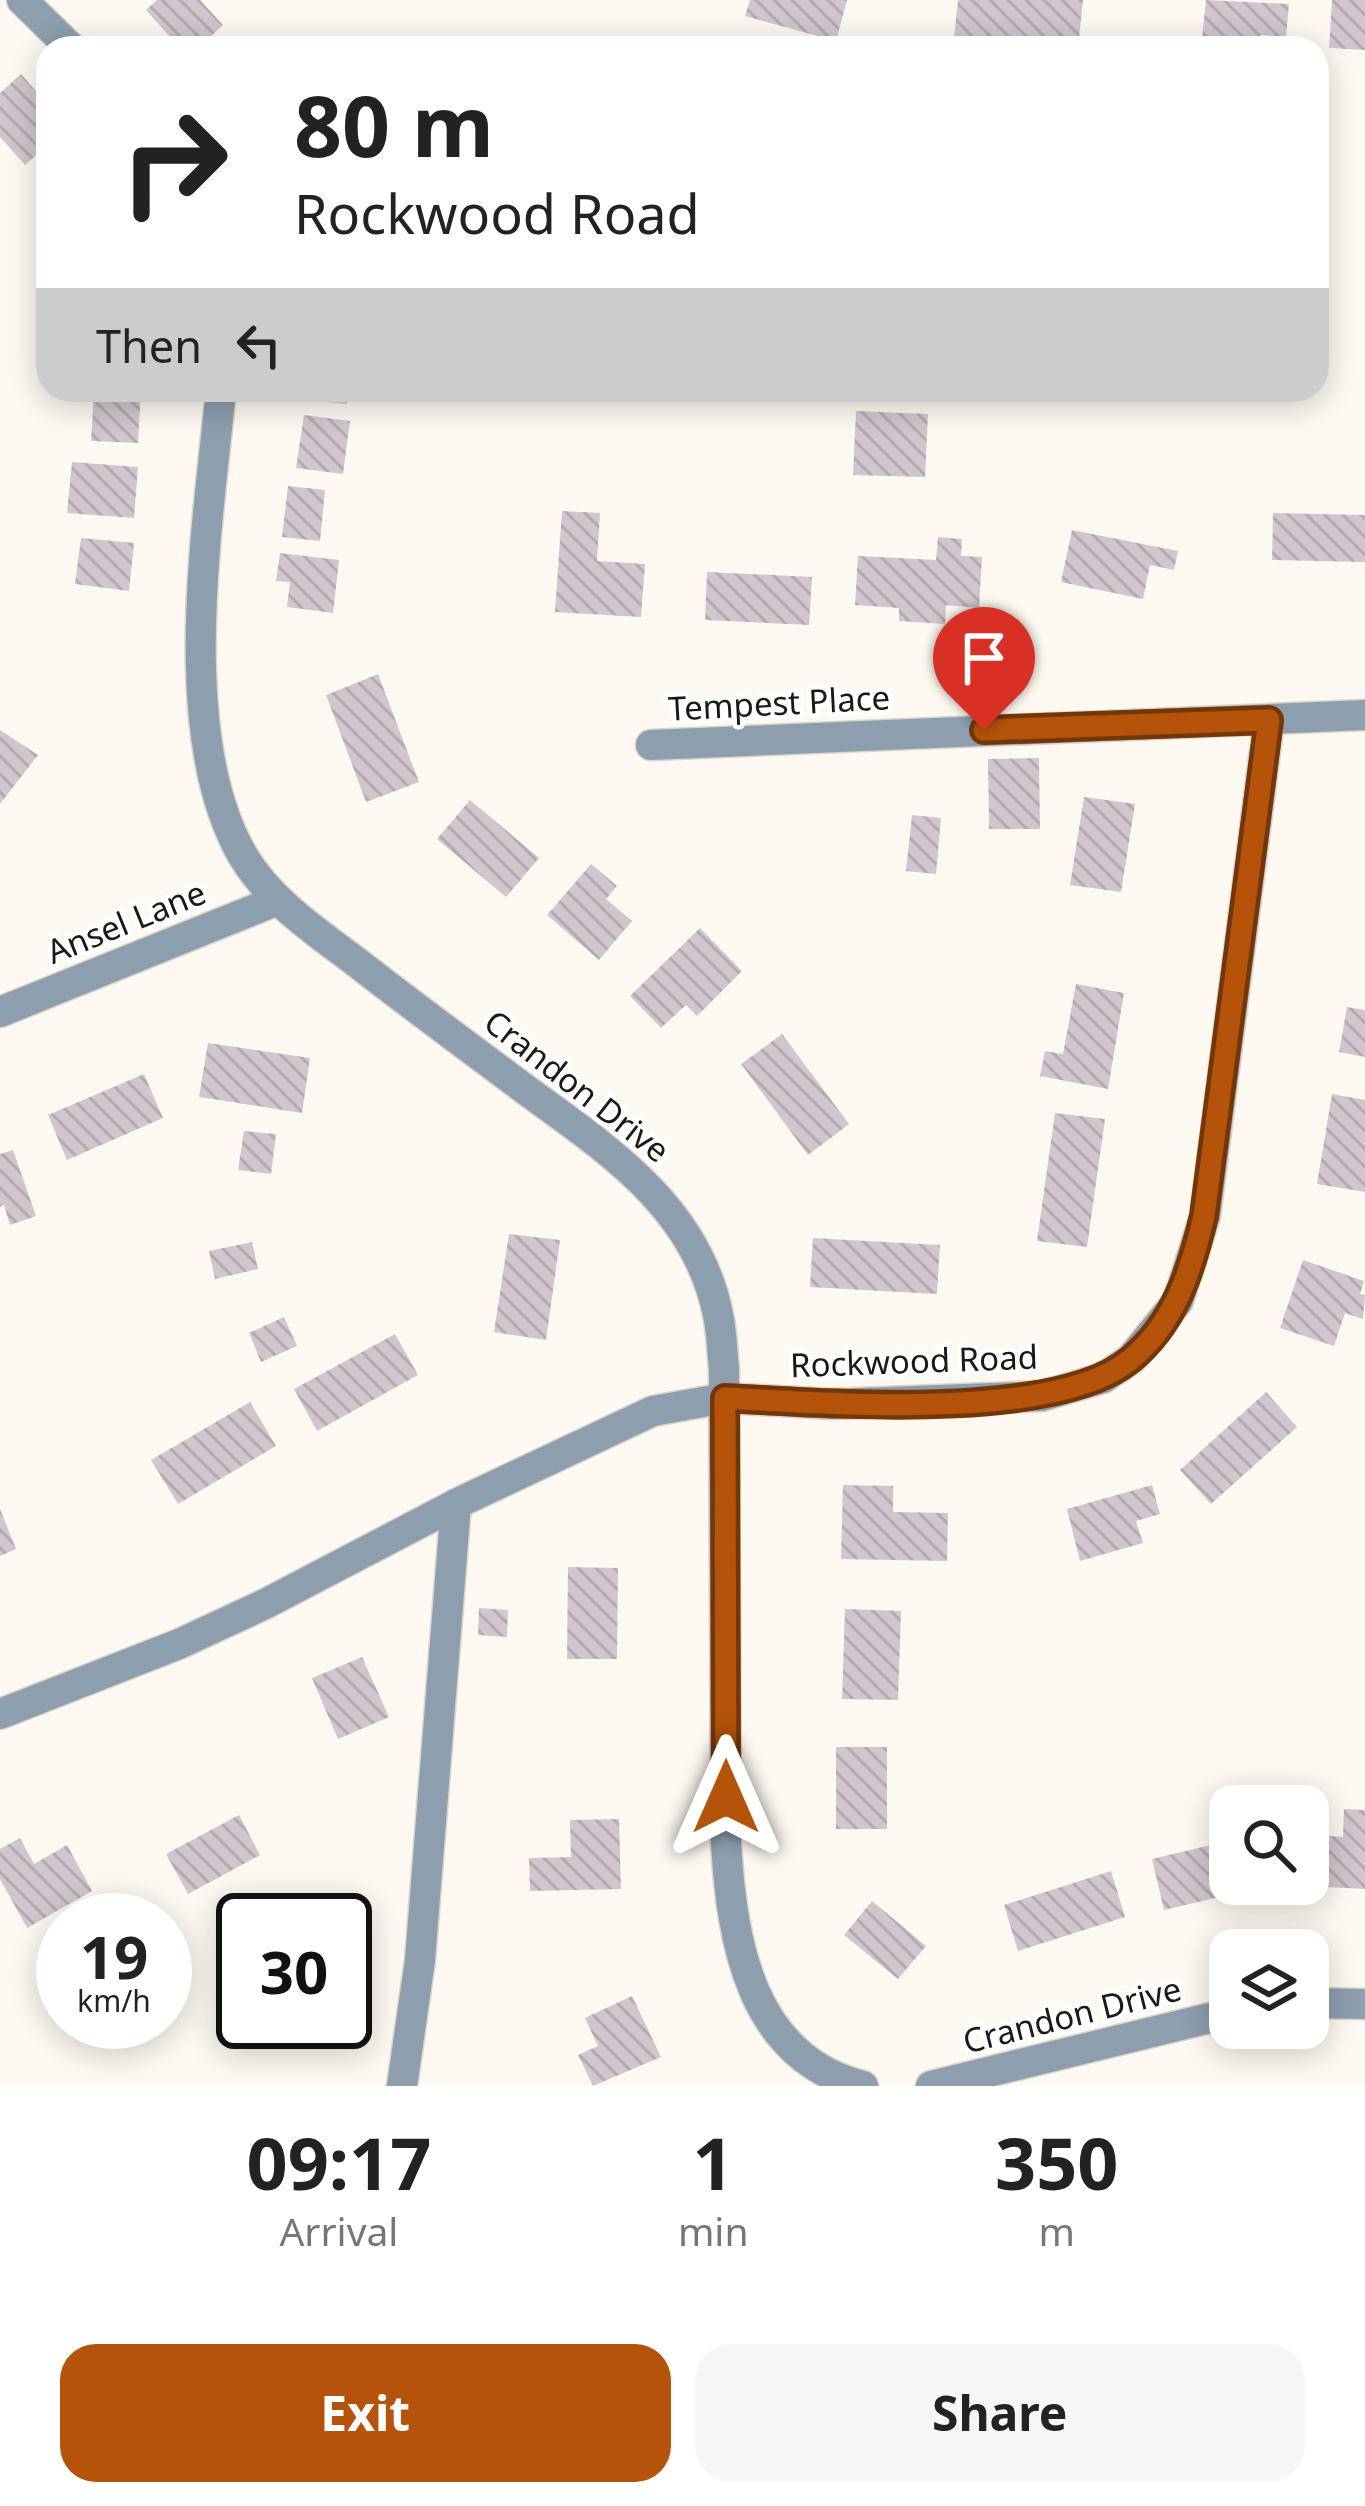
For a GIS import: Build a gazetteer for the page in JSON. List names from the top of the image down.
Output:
{
  "streets": {
    "street": [
      "Tempest Place",
      "Ansel Lane",
      "Crandon Drive",
      "Rockwood Road"
    ]
  },
  "crossings": [
    ["Tempest Place", "Rockwood Road"],
    ["Ansel Lane", "Crandon Drive"],
    ["Crandon Drive", "Rockwood Road"]
  ],
  "page": {
    "turn": ["80 m", "Rockwood Road"],
    "then": "Then",
    "speed": "19 km/h",
    "limit": "30",
    "eta": [
      "09:17",
      "Arrival",
      "1",
      "min",
      "350",
      "m"
    ],
    "buttons": ["Exit", "Share"]
  }
}
